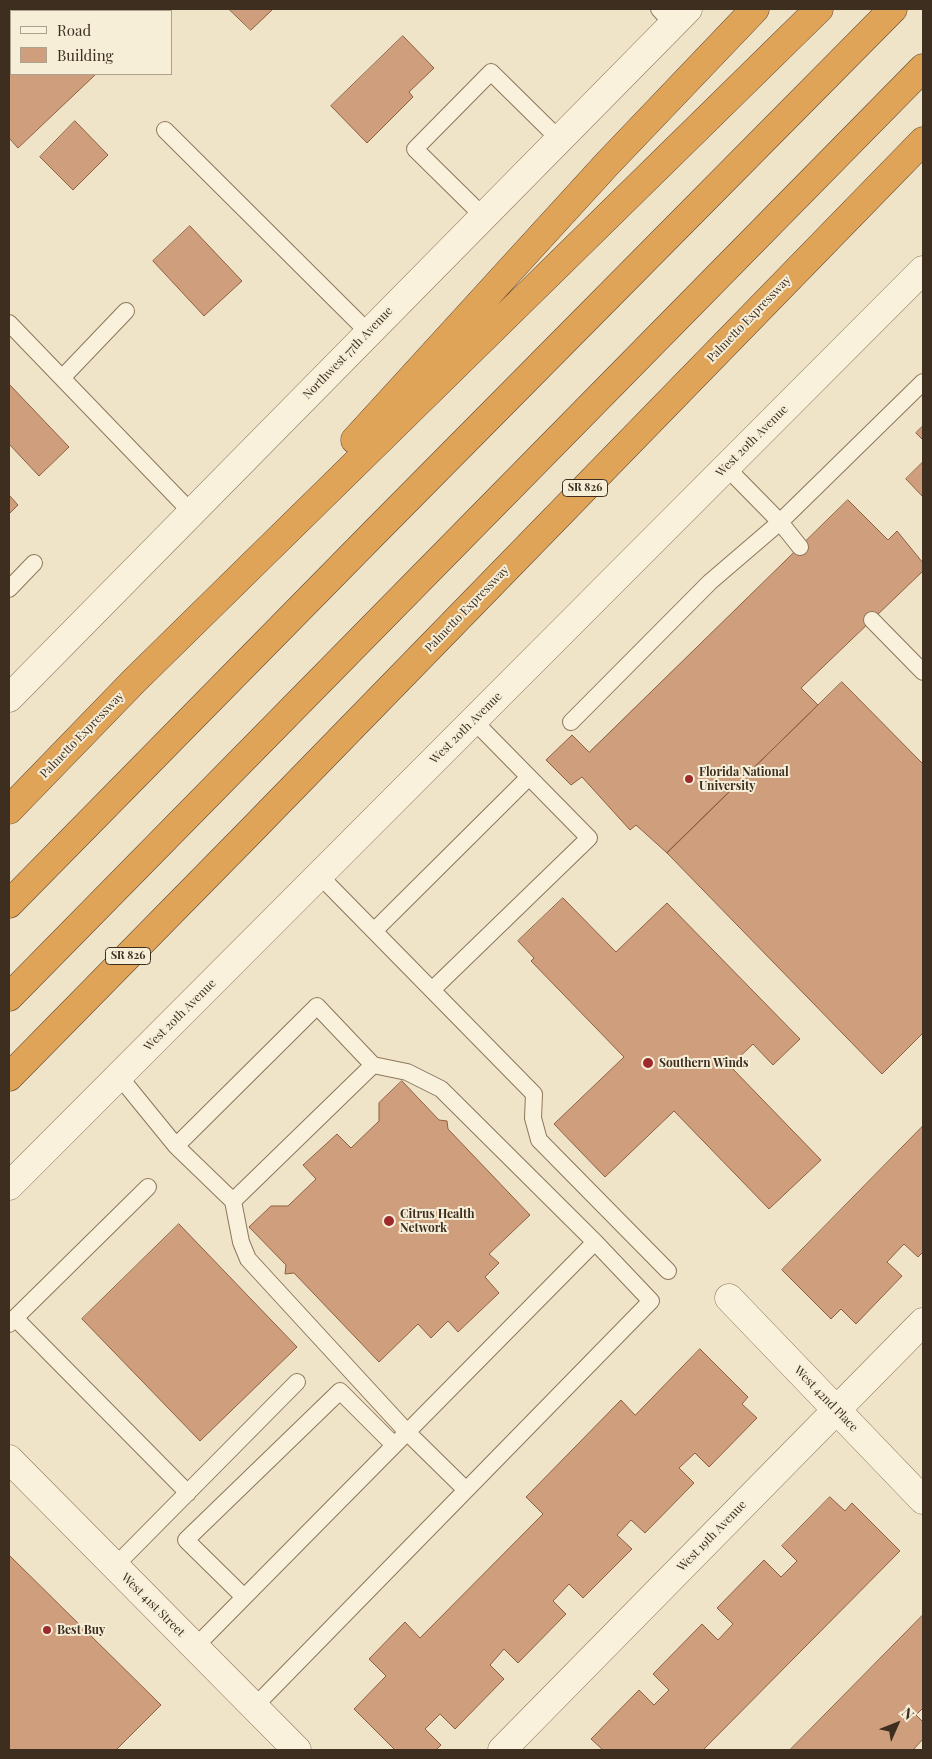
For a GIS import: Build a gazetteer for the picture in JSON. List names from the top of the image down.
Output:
{
  "streets": {
    "highway": ["Palmetto Expressway", "SR 826"],
    "street": [
      "Northwest 77th Avenue",
      "West 20th Avenue",
      "West 42nd Place",
      "West 19th Avenue",
      "West 41st Street"
    ]
  },
  "crossings": [
    ["West 42nd Place", "West 19th Avenue"]
  ],
  "places": [
    "Florida National University",
    "Southern Winds",
    "Citrus Health Network",
    "Best Buy"
  ],
  "legend": ["Road", "Building"],
  "north": "top right"
}
